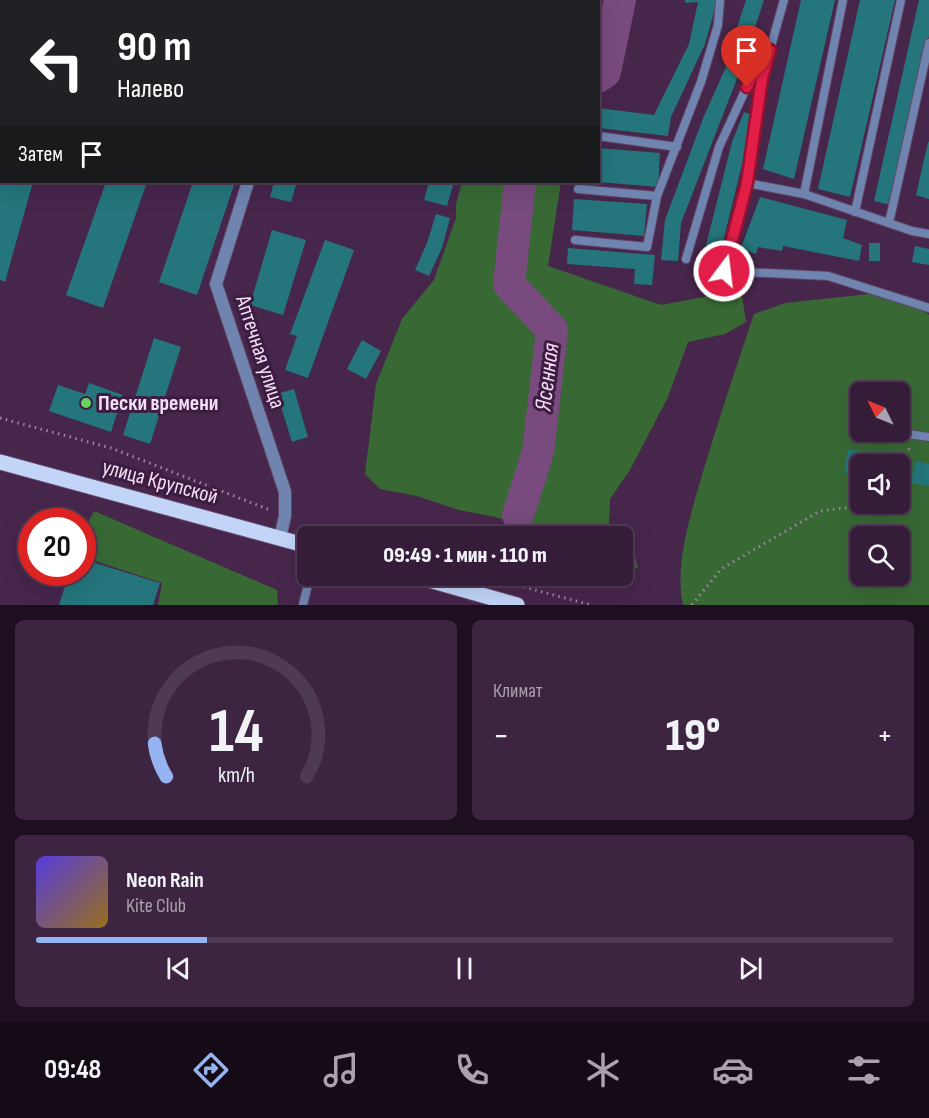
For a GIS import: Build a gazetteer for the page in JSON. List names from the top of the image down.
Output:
{
  "streets": {
    "main road": ["улица Крупской"],
    "street": ["Аптечная улица"]
  },
  "crossings": [
    ["Аптечная улица", "улица Крупской"]
  ],
  "water": ["Ясенная"],
  "places": ["Пески времени"],
  "north": "top left",
  "page": {
    "turn": ["90 m", "Налево"],
    "then": "Затем",
    "limit": "20",
    "trip": "09:49 · 1 мин · 110 m",
    "tile": "Климат",
    "heat": ["−", "19°", "+"],
    "song": ["Neon Rain", "Kite Club"],
    "tabs": "09:48",
    "gauge": ["14", "km/h"]
  }
}
